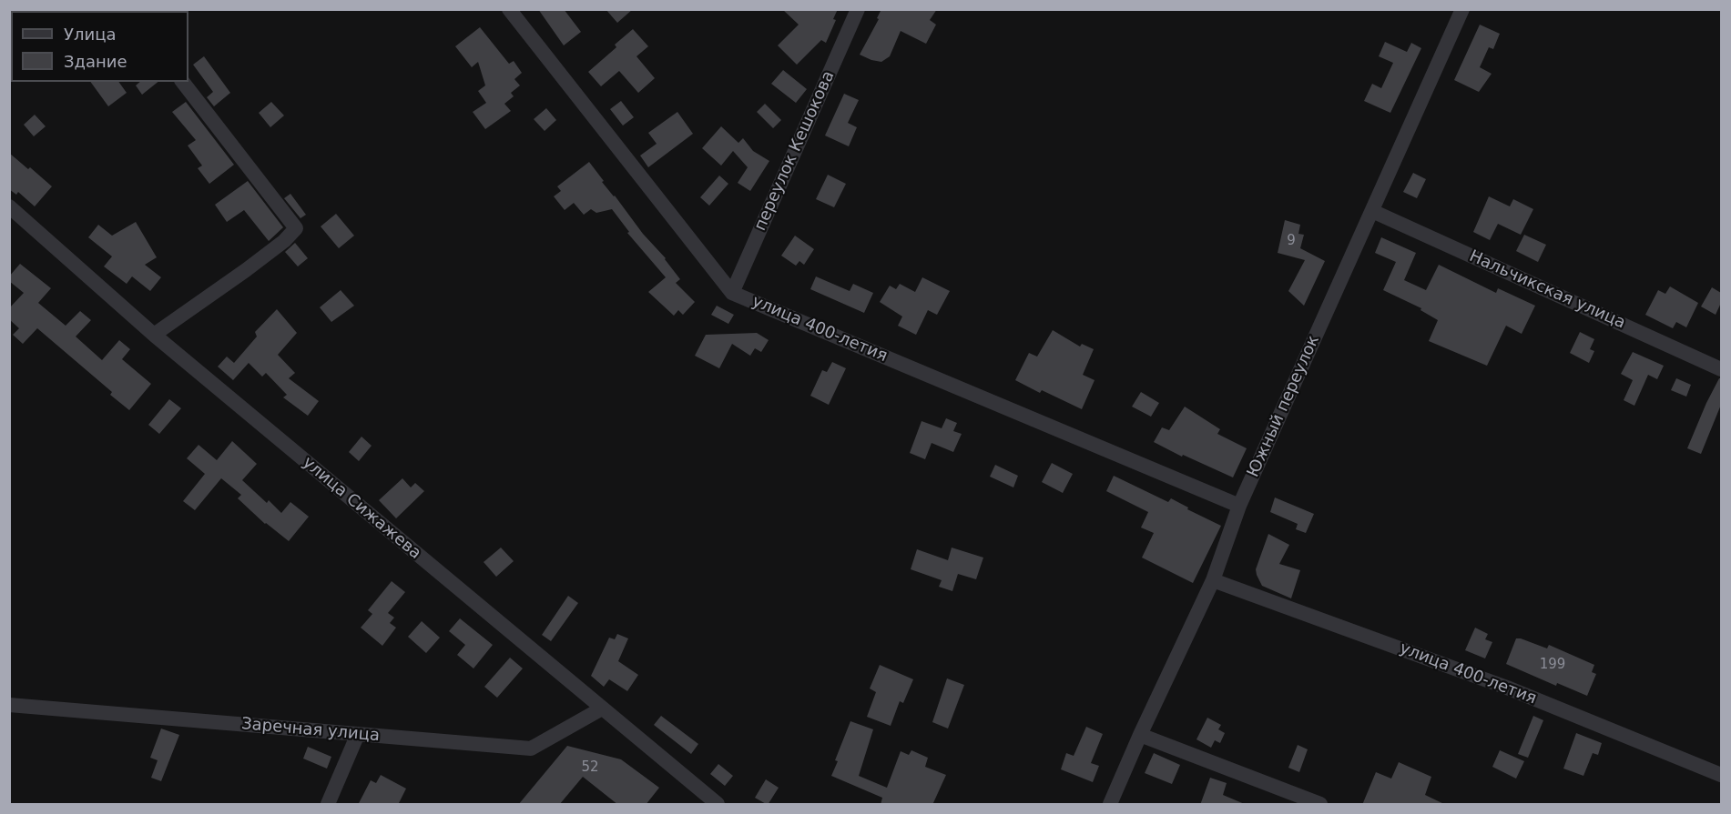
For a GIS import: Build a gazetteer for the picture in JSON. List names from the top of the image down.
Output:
{
  "streets": {
    "street": [
      "переулок Кешокова",
      "Нальчикская улица",
      "улица 400-летия",
      "Южный переулок",
      "улица Сижажева",
      "Заречная улица"
    ]
  },
  "crossings": [
    ["переулок Кешокова", "улица 400-летия"],
    ["Нальчикская улица", "Южный переулок"],
    ["улица 400-летия", "Южный переулок"],
    ["улица Сижажева", "Заречная улица"]
  ],
  "house_numbers": ["9", "199", "52"],
  "legend": ["Улица", "Здание"]
}
